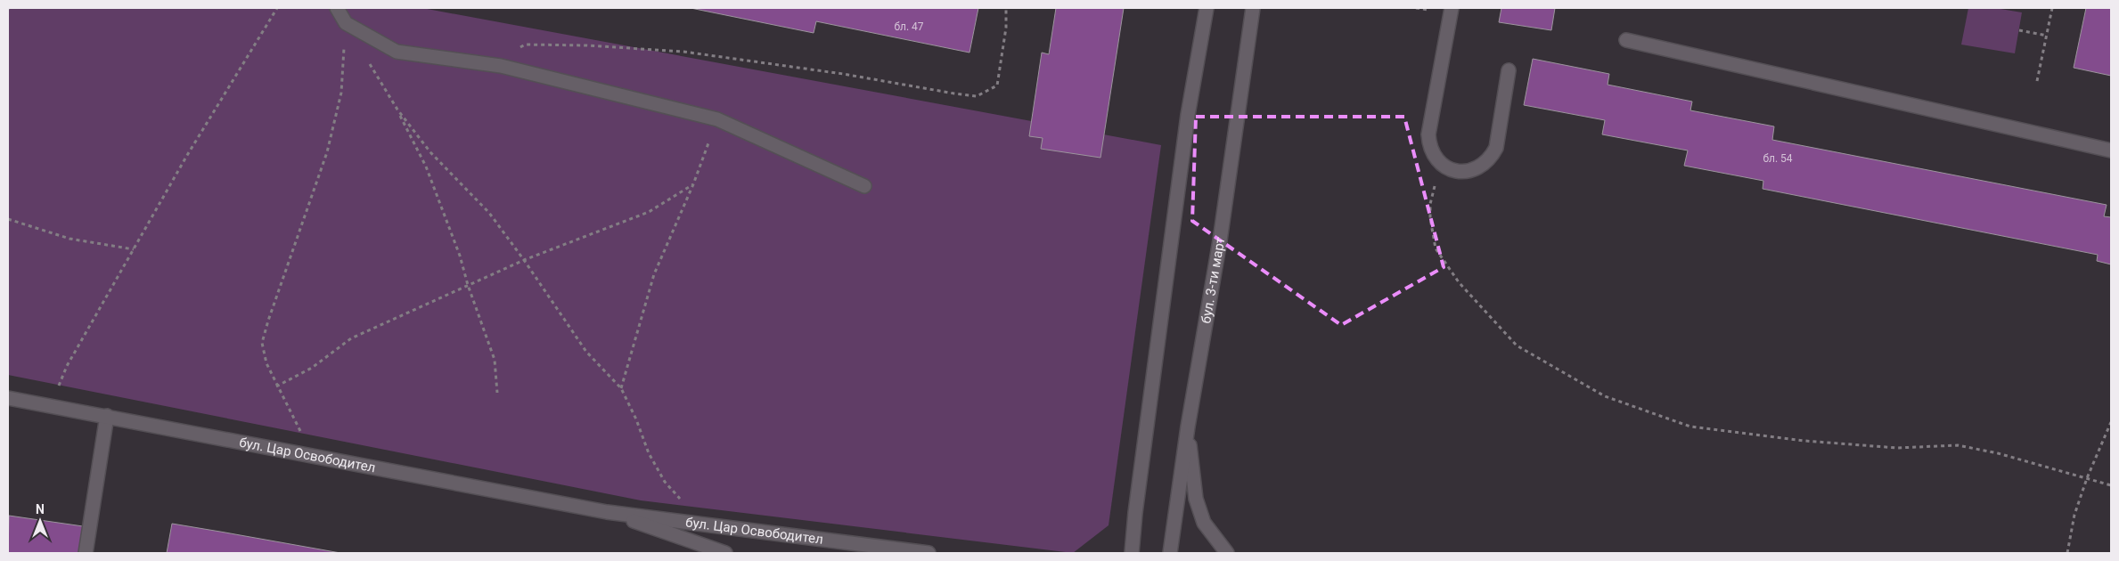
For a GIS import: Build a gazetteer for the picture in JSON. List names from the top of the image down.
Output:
{
  "streets": {
    "main road": ["бул. 3-ти март", "бул. Цар Освободител"]
  },
  "house_numbers": ["бл. 47", "бл. 54"],
  "north": "top"
}
